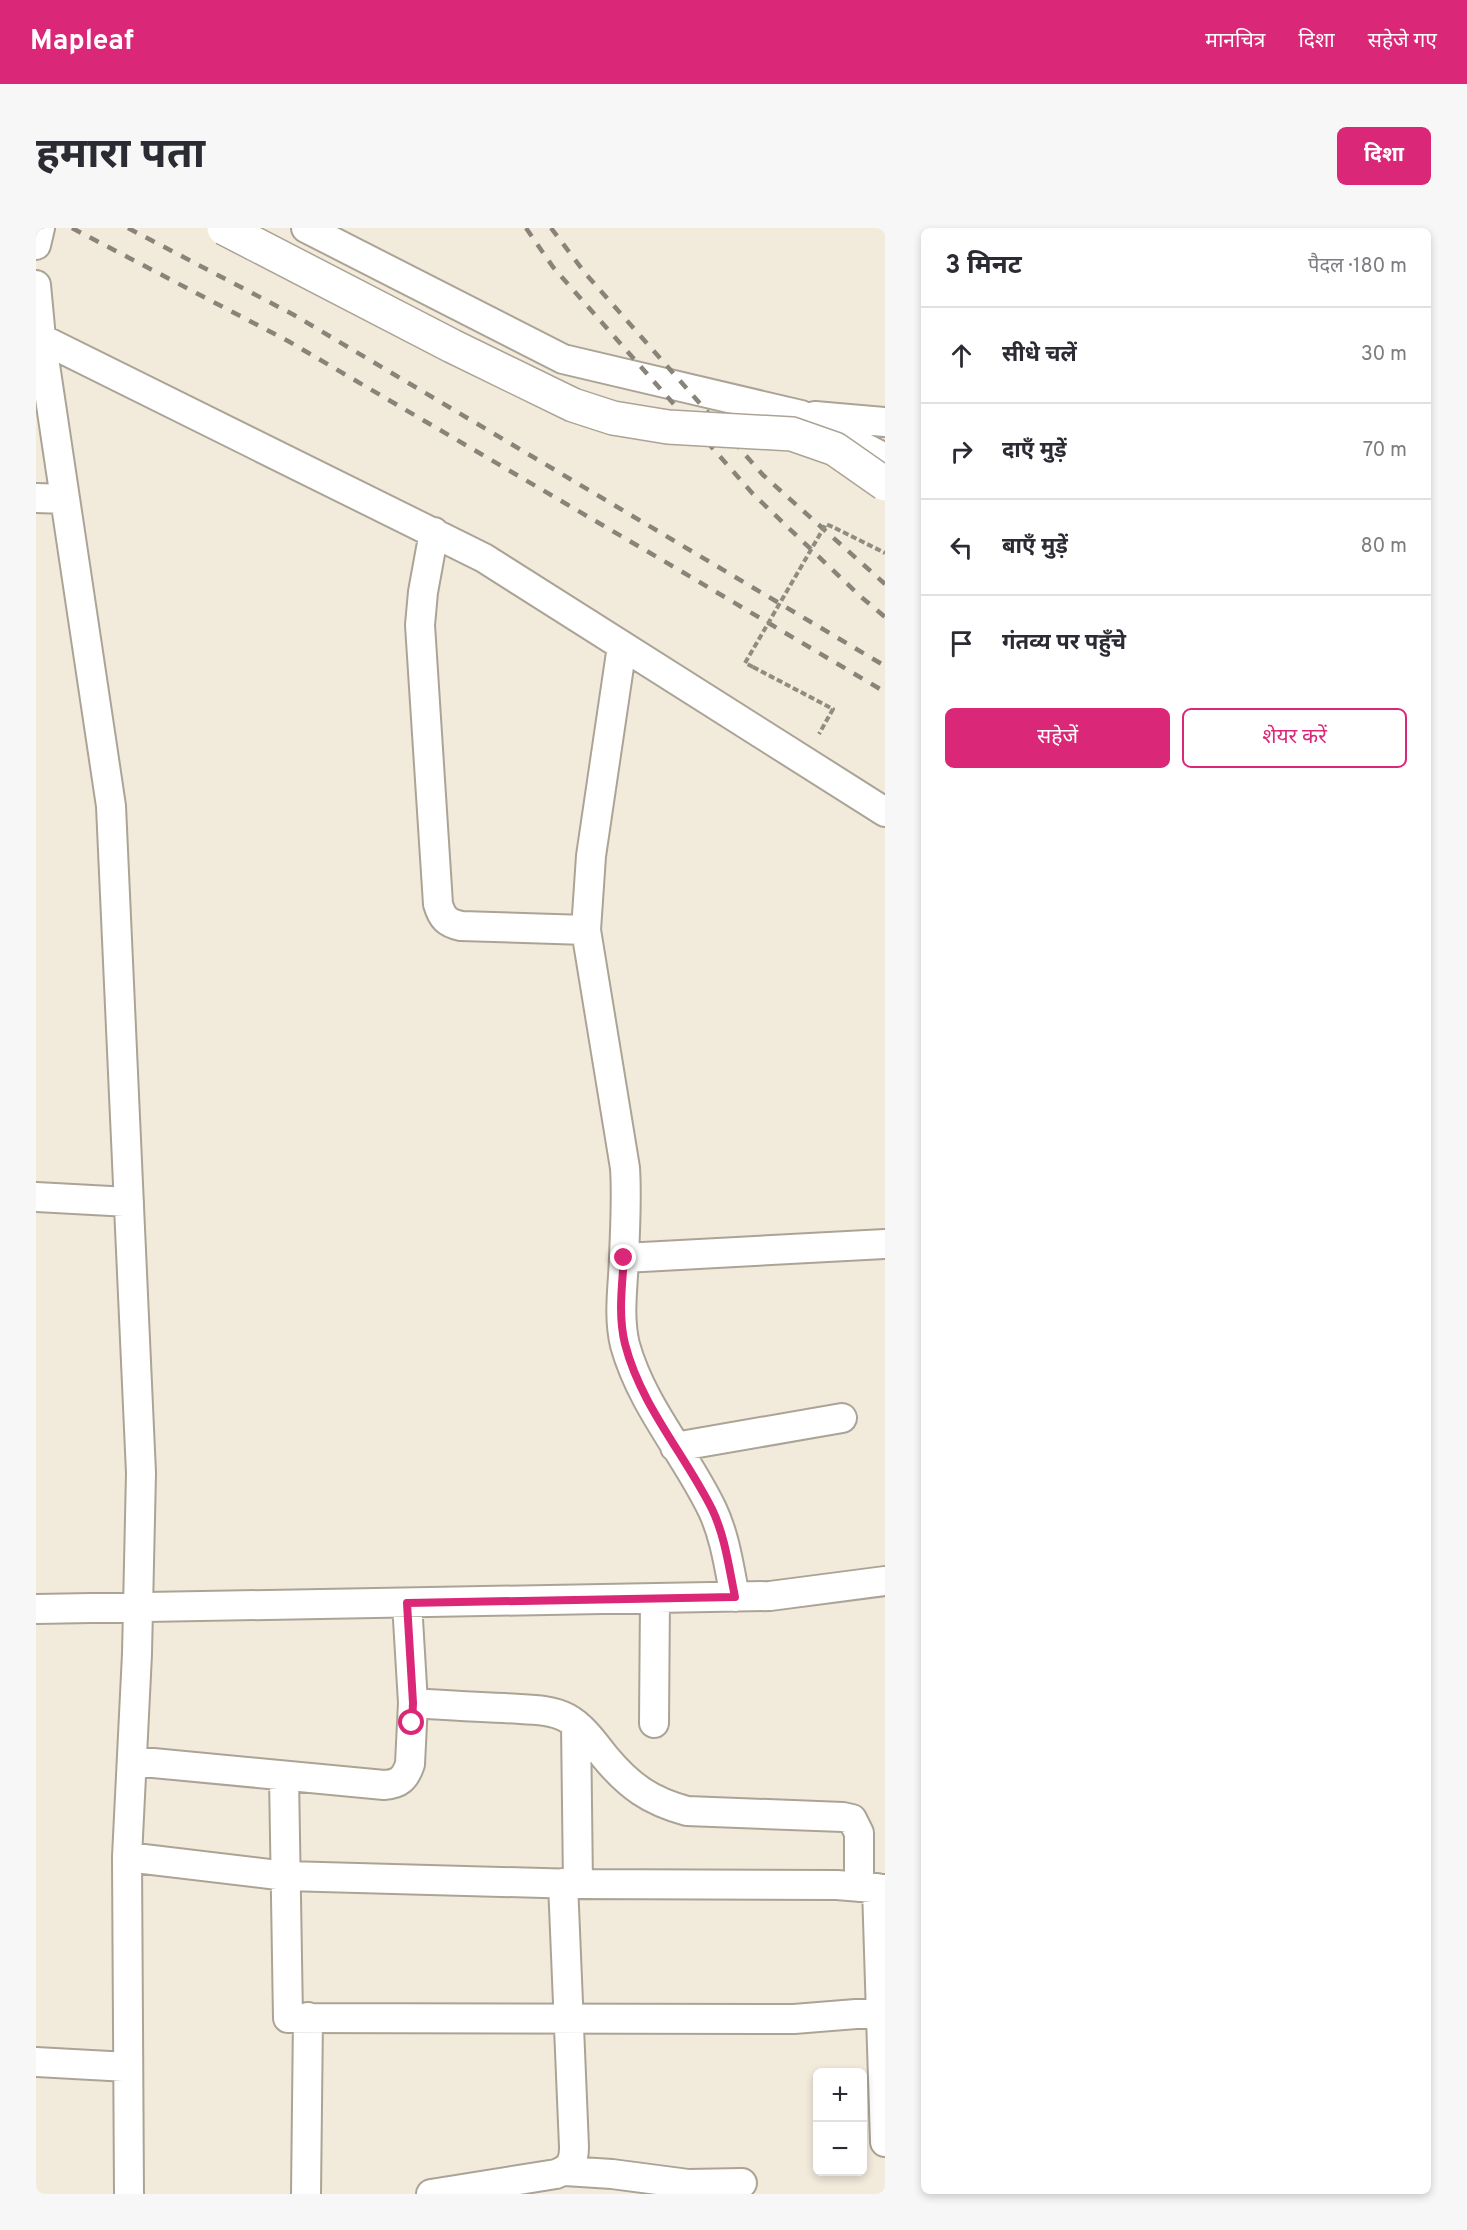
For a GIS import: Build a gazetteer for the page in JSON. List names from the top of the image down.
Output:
{
  "page": {
    "header": "Mapleaf",
    "nav": ["मानचित्र", "दिशा", "सहेजे गए"],
    "buttons": [
      "दिशा",
      ["सहेजें", "शेयर करें"]
    ],
    "title": "हमारा पता",
    "heading": ["3 मिनट", "पैदल · 180 m"],
    "list": [
      ["सीधे चलें", "30 m"],
      ["दाएँ मुड़ें", "70 m"],
      ["बाएँ मुड़ें", "80 m"],
      "गंतव्य पर पहुँचे"
    ],
    "map_buttons": ["+", "−"]
  }
}
